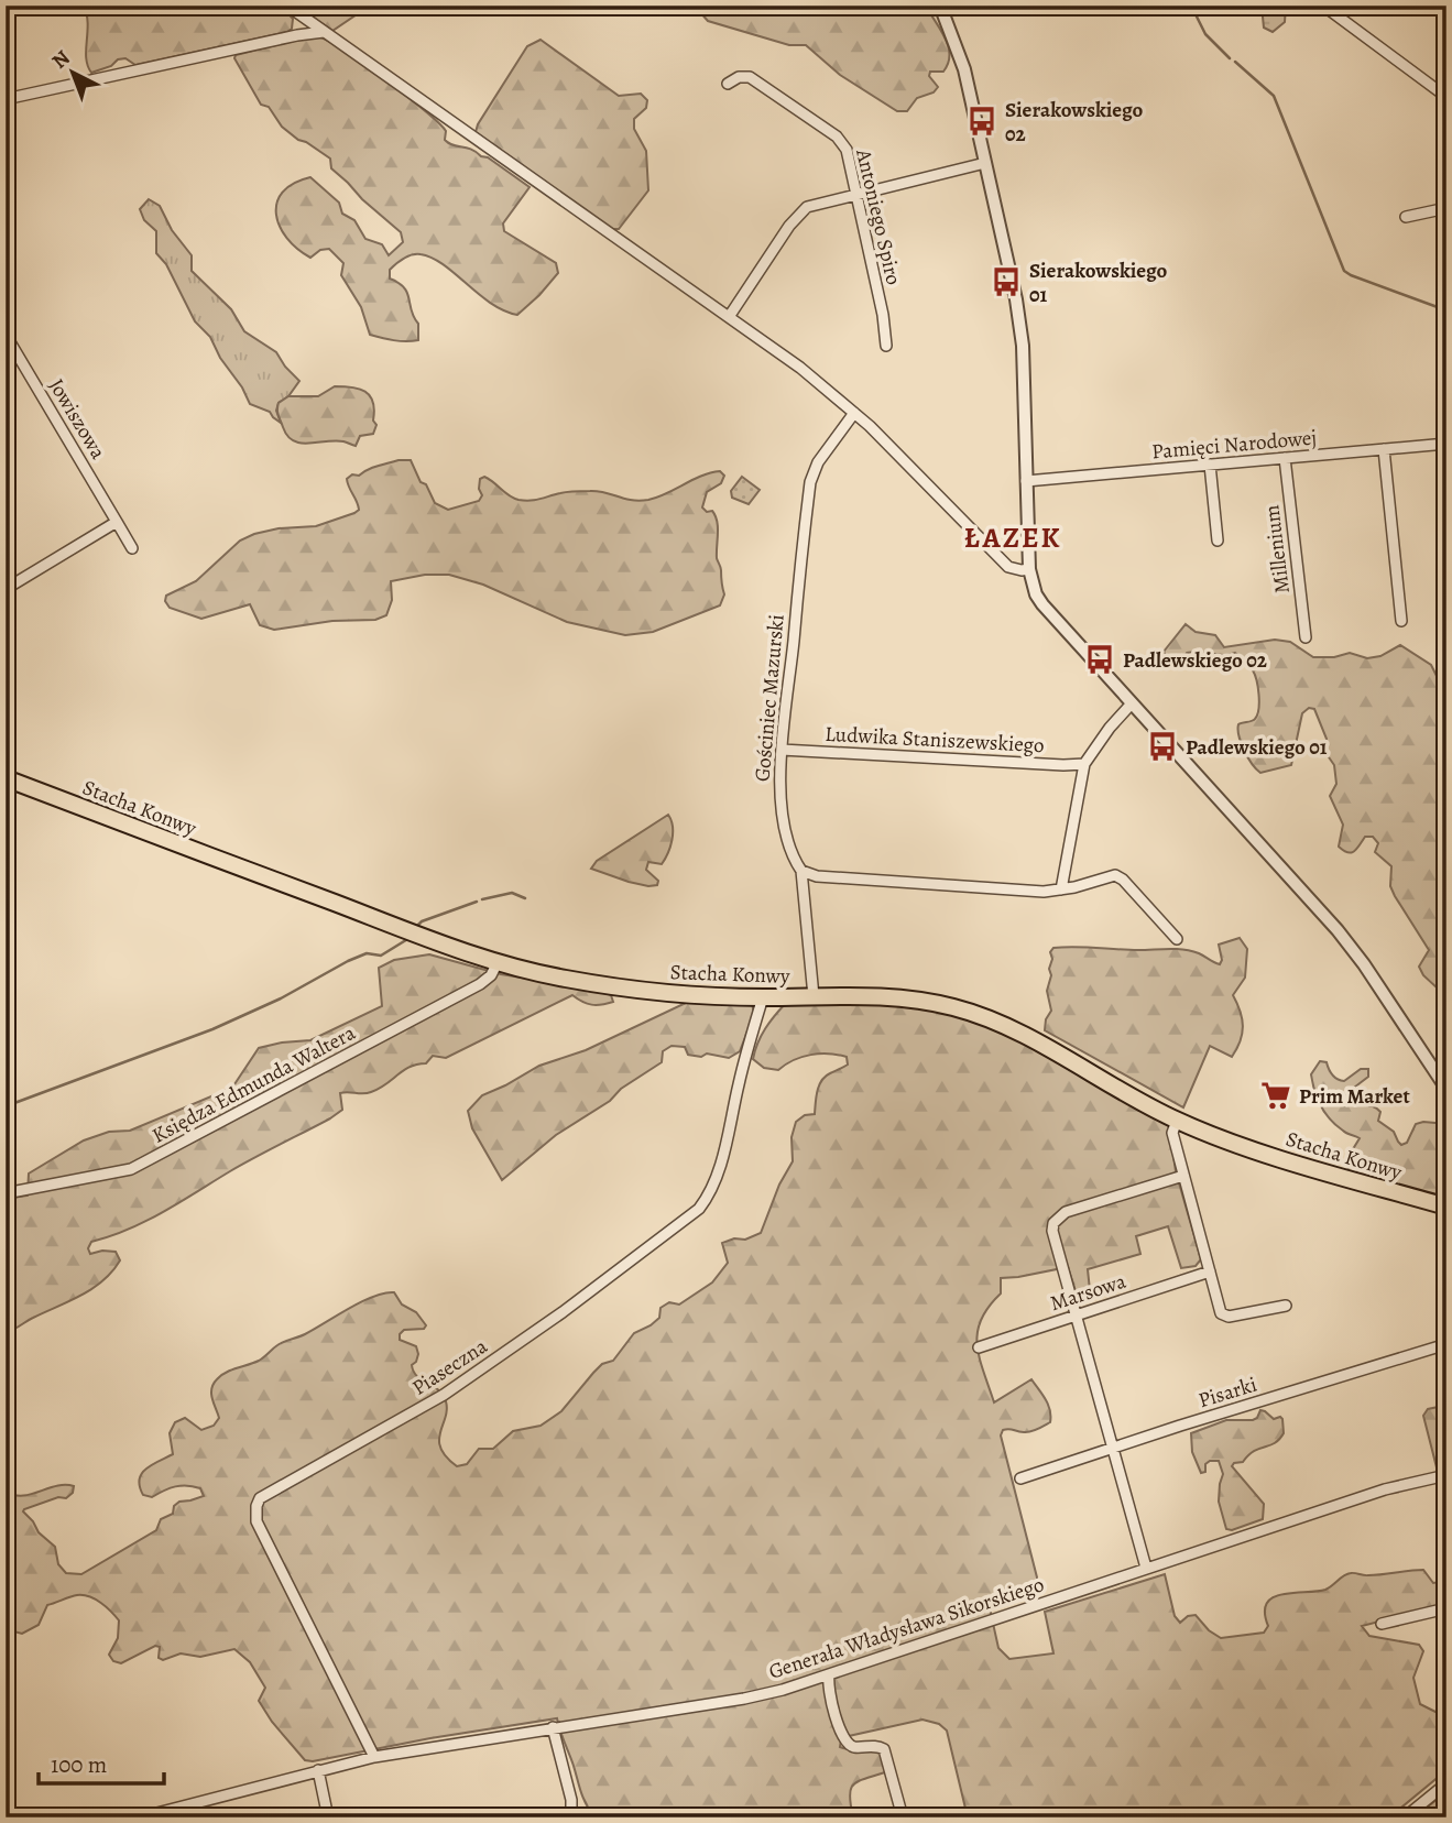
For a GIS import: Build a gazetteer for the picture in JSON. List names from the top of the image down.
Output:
{
  "streets": {
    "main road": ["Stacha Konwy"],
    "street": [
      "Antoniego Spiro",
      "Jowiszowa",
      "Pamięci Narodowej",
      "Millenium",
      "Gościniec Mazurski",
      "Ludwika Staniszewskiego",
      "Księdza Edmunda Waltera",
      "Marsowa",
      "Piaseczna",
      "Pisarki",
      "Generała Władysława Sikorskiego"
    ]
  },
  "crossings": [
    ["Pamięci Narodowej", "Millenium"],
    ["Gościniec Mazurski", "Ludwika Staniszewskiego"],
    ["Gościniec Mazurski", "Stacha Konwy"],
    ["Stacha Konwy", "Księdza Edmunda Waltera"],
    ["Stacha Konwy", "Piaseczna"],
    ["Piaseczna", "Generała Władysława Sikorskiego"]
  ],
  "districts": ["ŁAZEK"],
  "places": {
    "bus stop": [
      "Sierakowskiego 02",
      "Sierakowskiego 01",
      "Padlewskiego 02",
      "Padlewskiego 01"
    ],
    "supermarket": ["Prim Market"]
  },
  "scale_bar": "100 m",
  "north": "top left"
}
